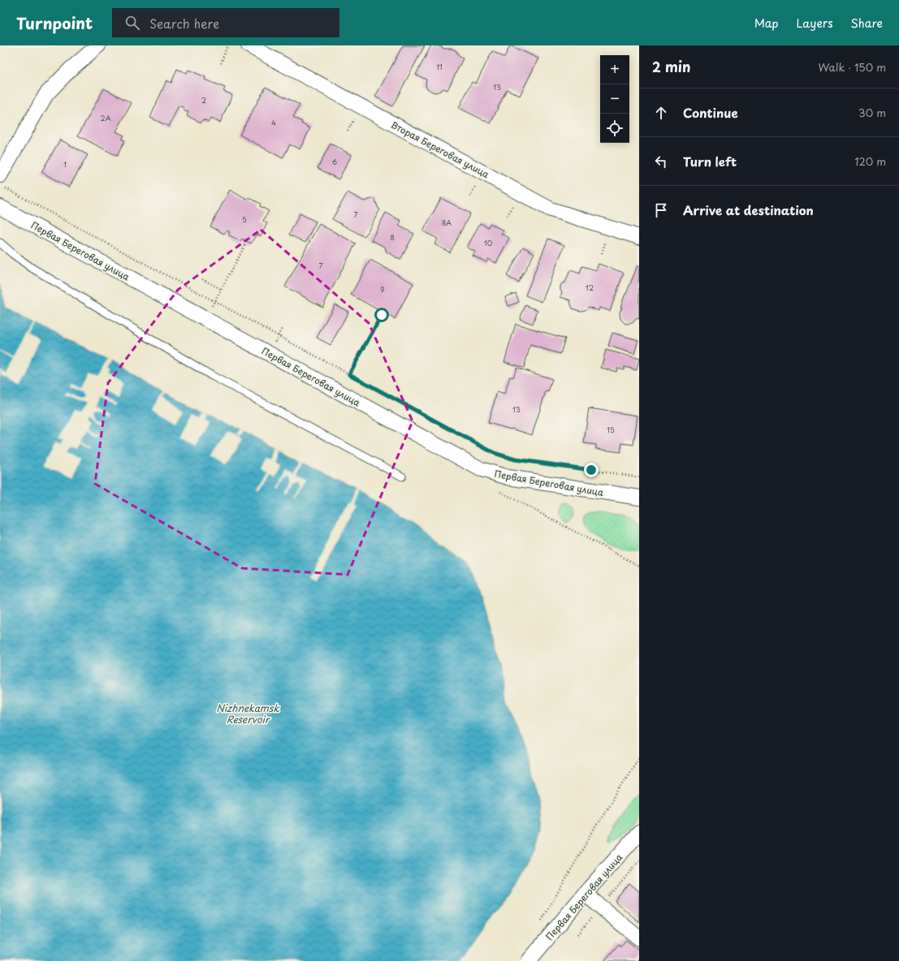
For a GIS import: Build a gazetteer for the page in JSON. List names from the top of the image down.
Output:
{
  "streets": {
    "street": ["Вторая Береговая улица", "Первая Береговая улица"]
  },
  "water": ["Nizhnekamsk Reservoir"],
  "house_numbers": [
    "11",
    "13",
    "2",
    "2А",
    "4",
    "6",
    "1",
    "7",
    "5",
    "8А",
    "8",
    "10",
    "7",
    "12",
    "9",
    "13",
    "15"
  ],
  "page": {
    "header": "Turnpoint",
    "search": "Search here",
    "nav": ["Map", "Layers", "Share"],
    "heading": ["2 min", "Walk · 150 m"],
    "map_buttons": ["+", "−"],
    "list": [
      ["Continue", "30 m"],
      ["Turn left", "120 m"],
      "Arrive at destination"
    ]
  }
}
